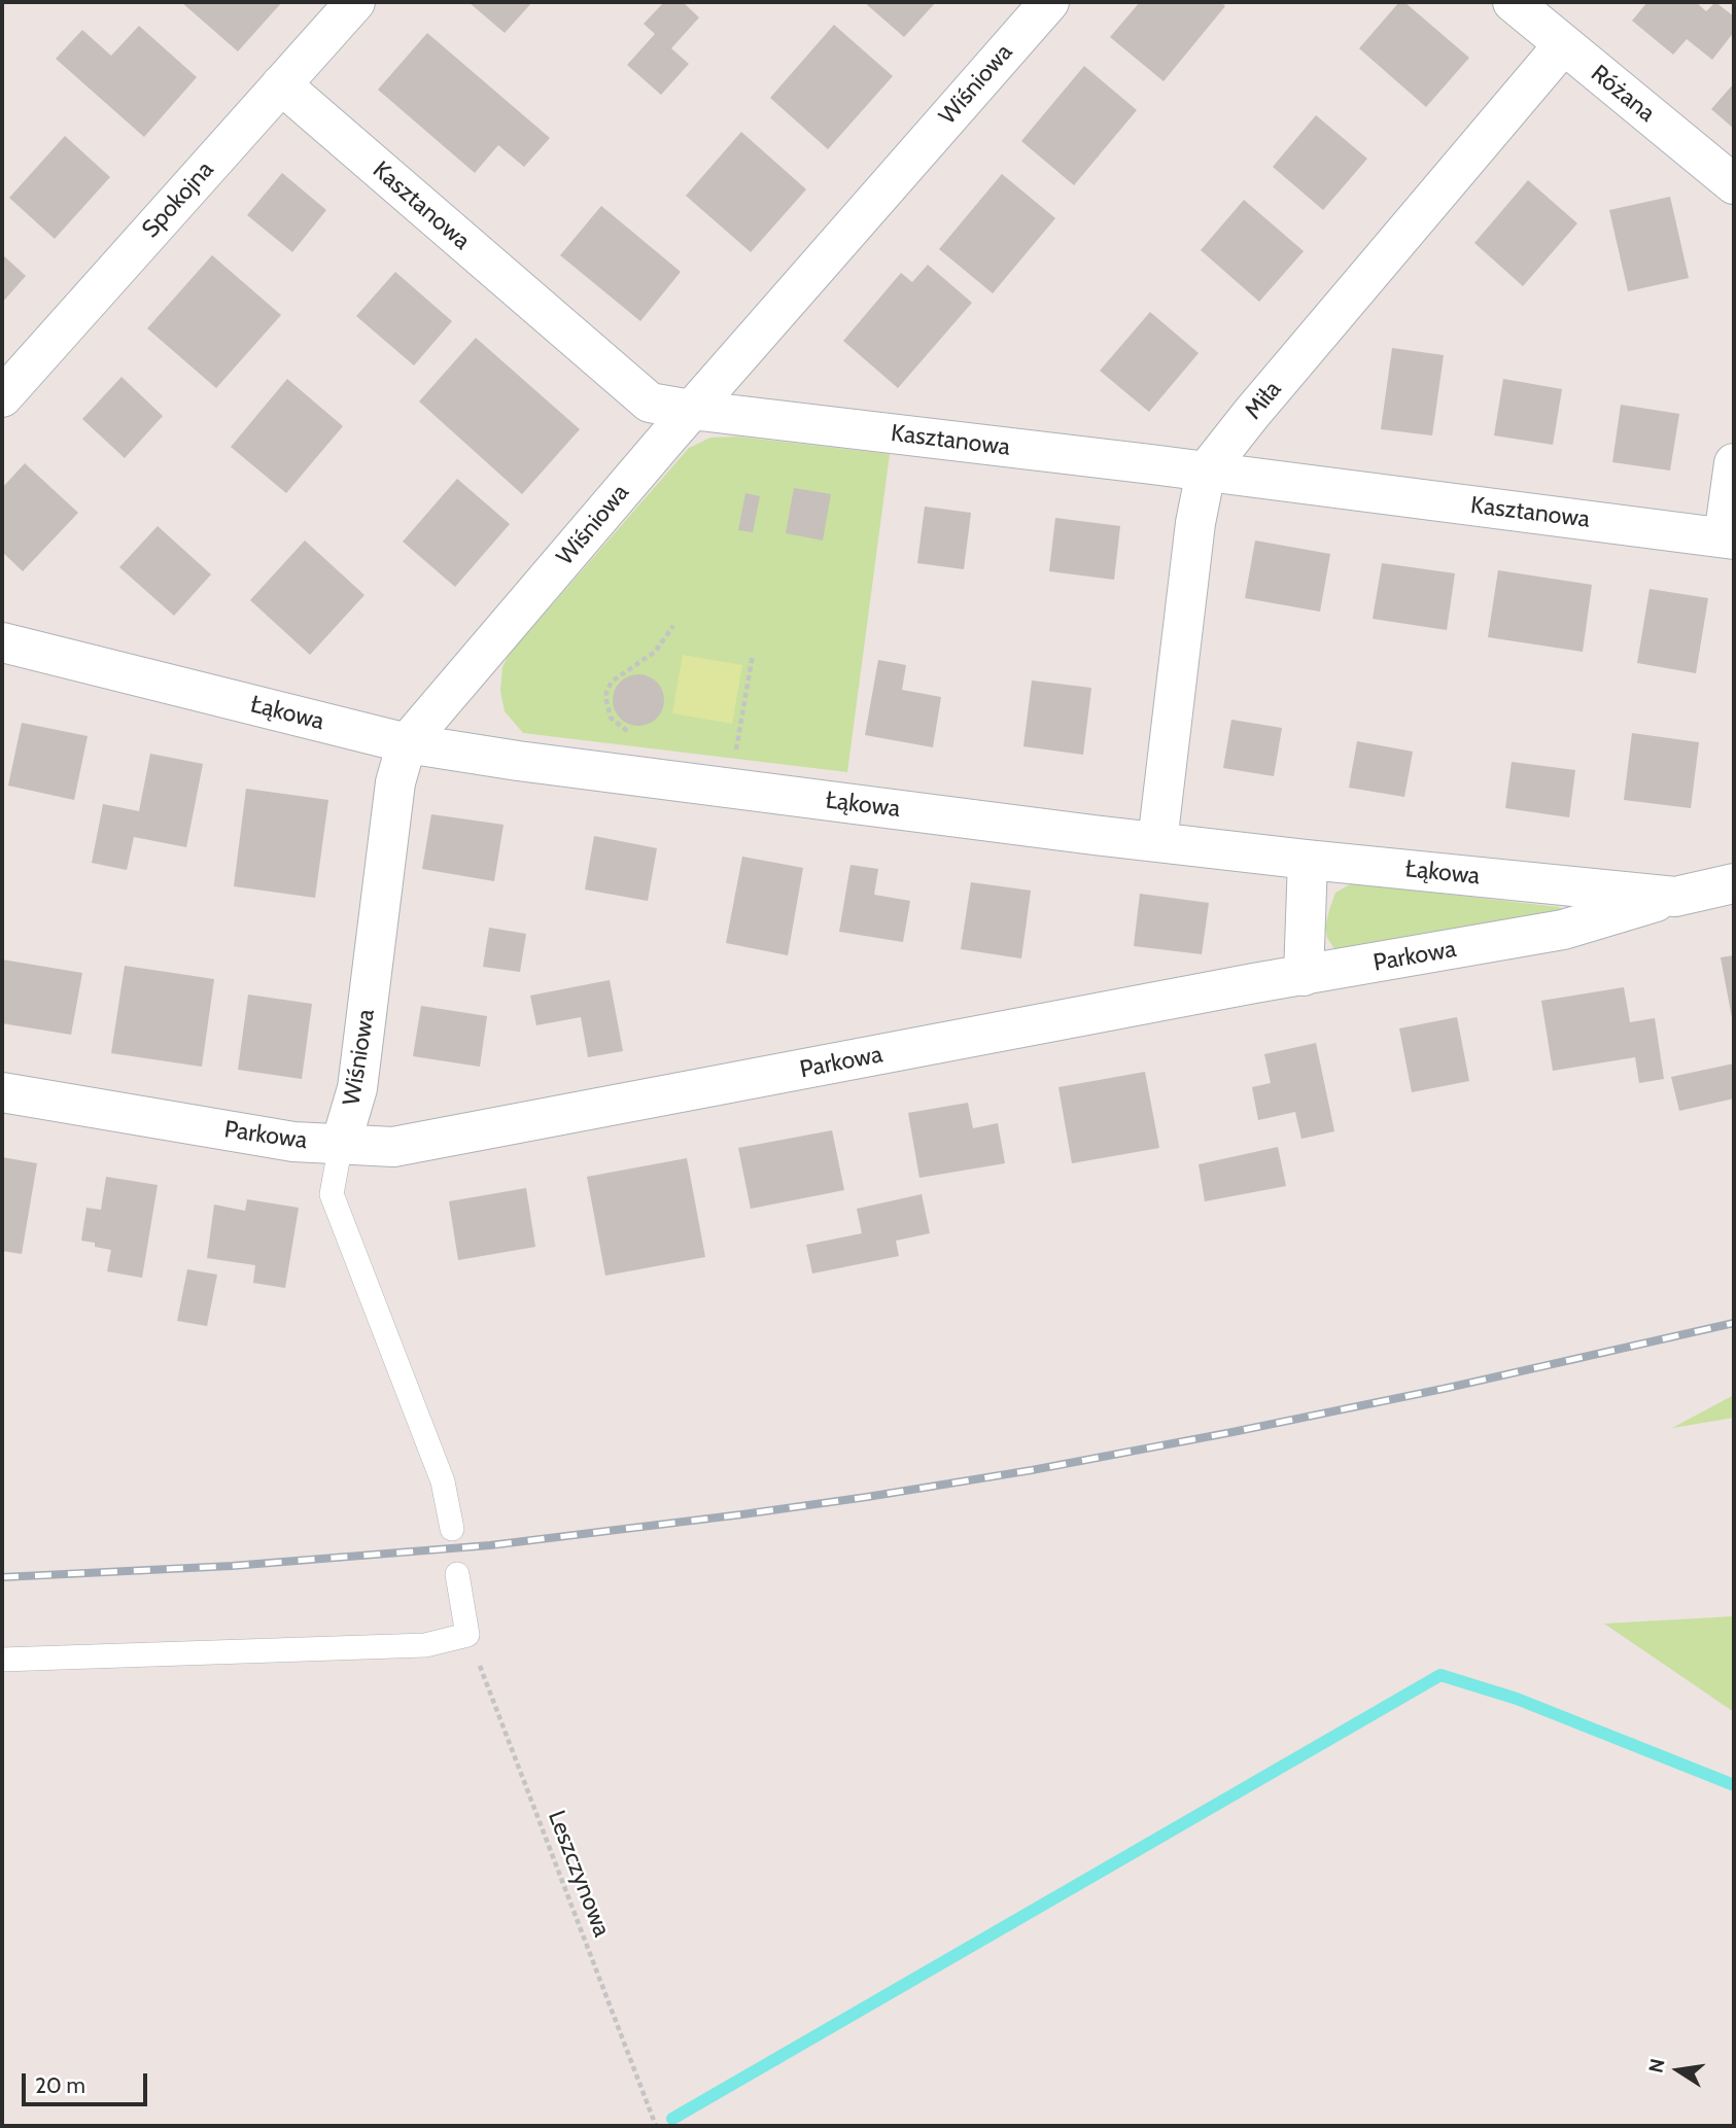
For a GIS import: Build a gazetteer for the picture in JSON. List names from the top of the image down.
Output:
{
  "streets": {
    "street": [
      "Wiśniowa",
      "Różana",
      "Spokojna",
      "Kasztanowa",
      "Miła",
      "Łąkowa",
      "Parkowa"
    ],
    "path": ["Leszczynowa"]
  },
  "crossings": [
    ["Wiśniowa", "Kasztanowa"],
    ["Wiśniowa", "Łąkowa"],
    ["Wiśniowa", "Parkowa"],
    ["Różana", "Miła"],
    ["Spokojna", "Kasztanowa"],
    ["Kasztanowa", "Miła"],
    ["Miła", "Łąkowa"],
    ["Łąkowa", "Parkowa"]
  ],
  "scale_bar": "20 m",
  "north": "left"
}
